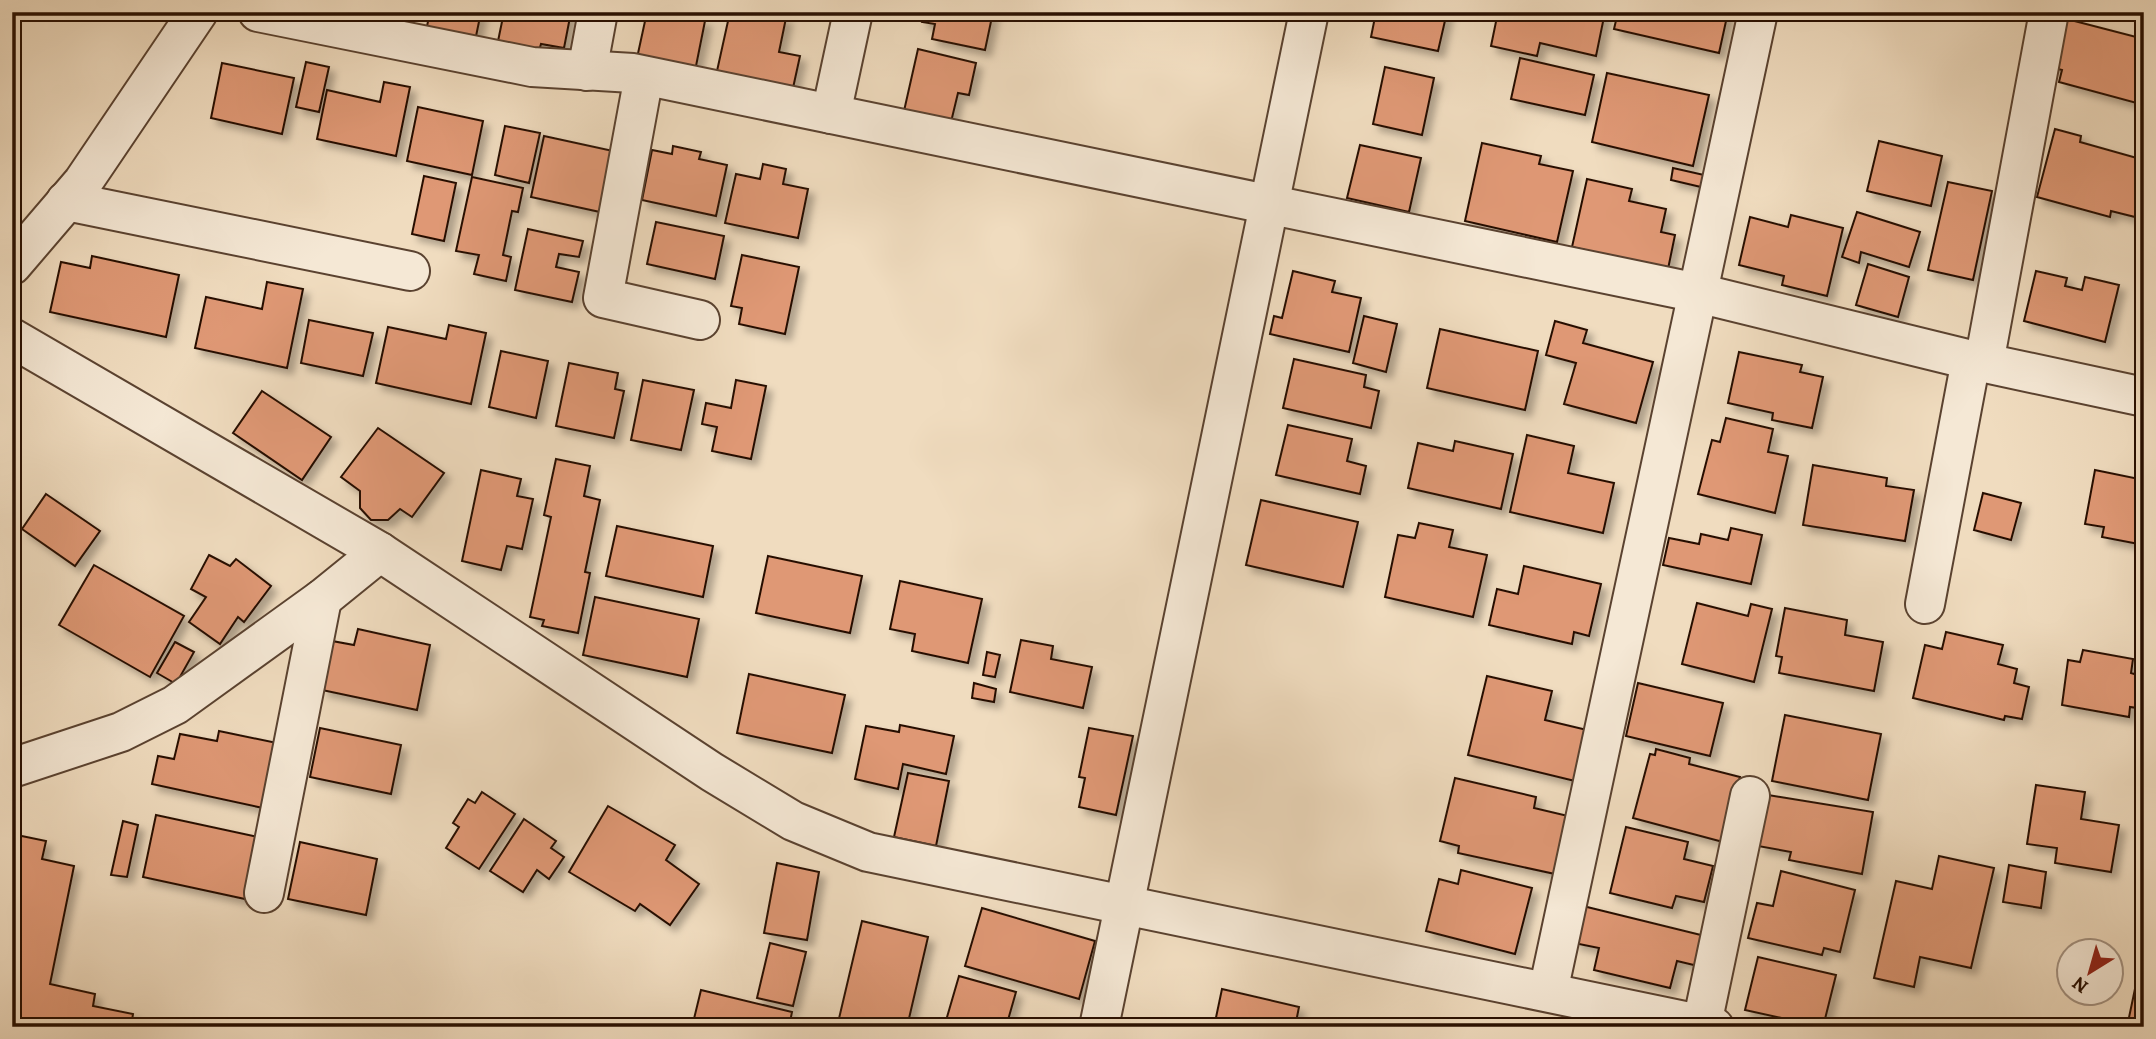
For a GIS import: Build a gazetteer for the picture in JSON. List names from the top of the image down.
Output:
{
  "north": "bottom left"
}
